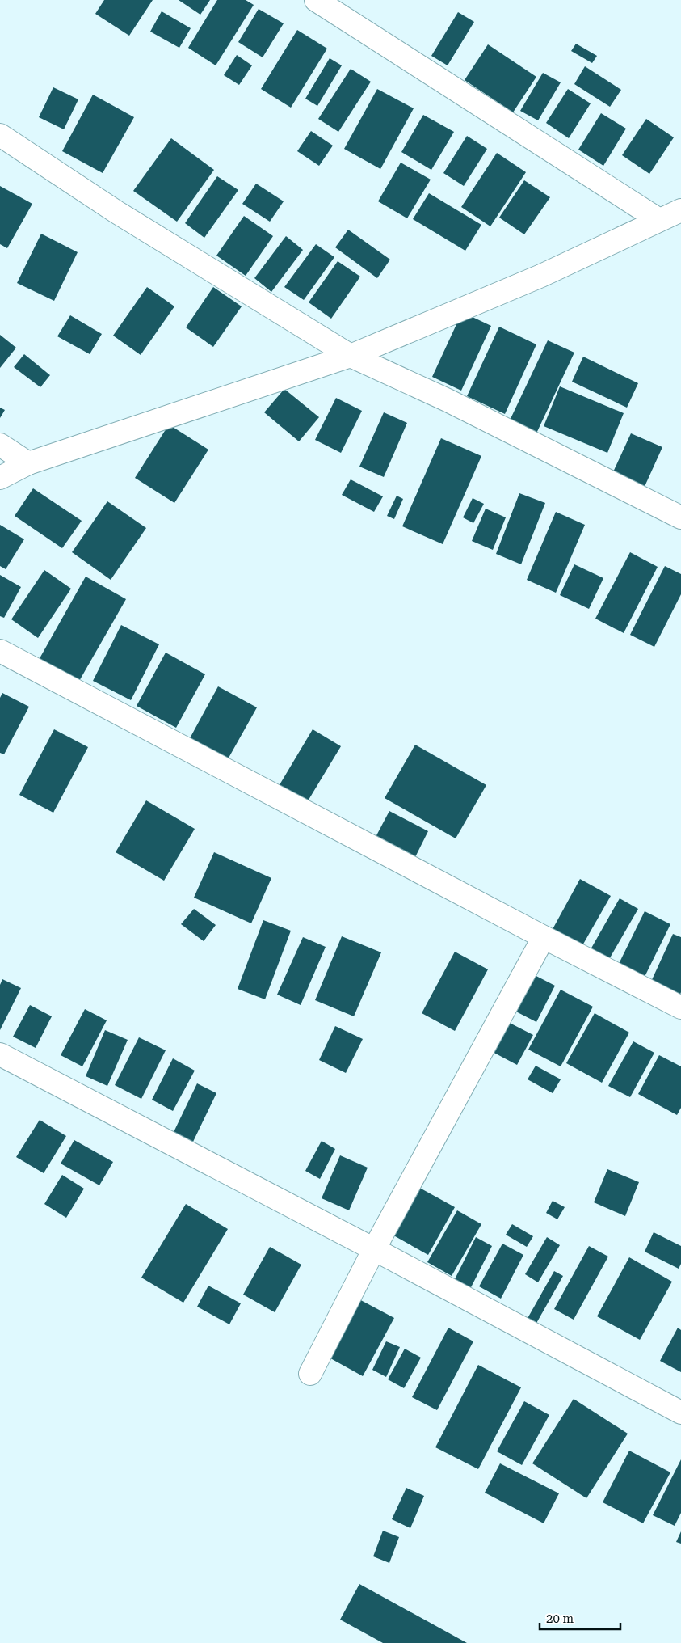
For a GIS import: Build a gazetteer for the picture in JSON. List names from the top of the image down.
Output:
{
  "scale_bar": "20 m"
}
